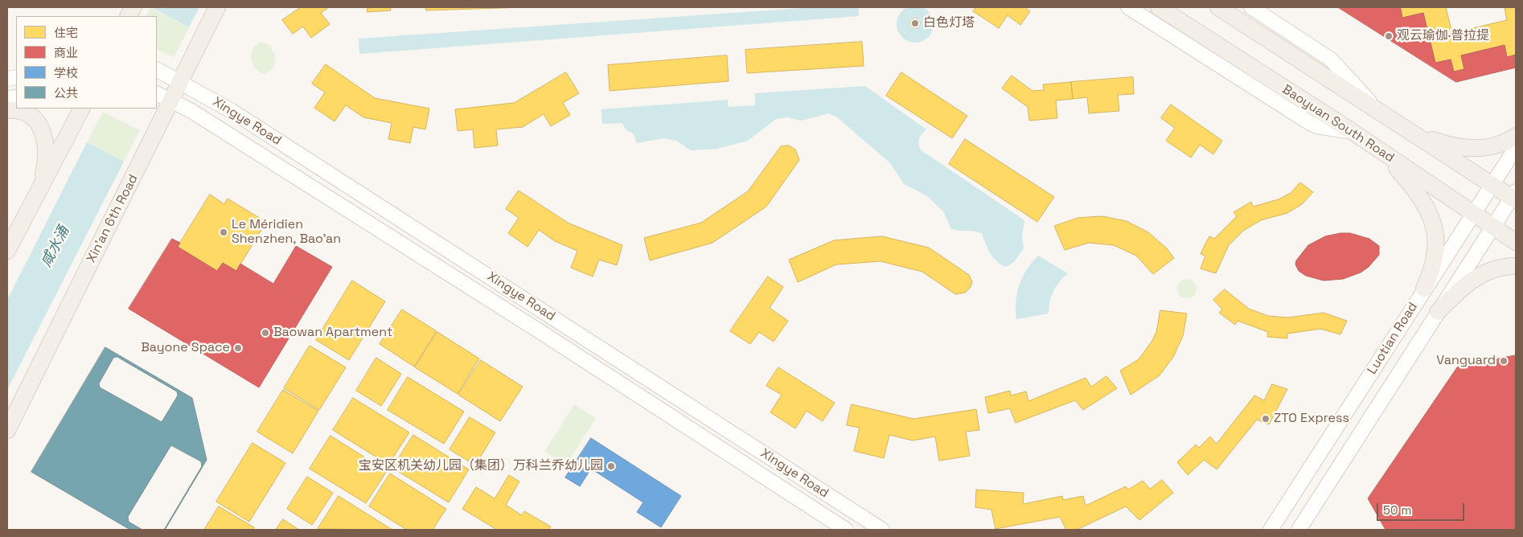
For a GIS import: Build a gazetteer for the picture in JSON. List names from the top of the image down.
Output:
{
  "streets": {
    "main road": [
      "Xingye Road",
      "Baoyuan South Road",
      "Xin'an 6th Road",
      "Luotian Road"
    ]
  },
  "crossings": [
    ["Xingye Road", "Xin'an 6th Road"],
    ["Baoyuan South Road", "Luotian Road"]
  ],
  "water": ["咸水涌"],
  "places": [
    "白色灯塔",
    "观云瑜伽·普拉提",
    "Le Méridien Shenzhen, Bao'an",
    "Baowan Apartment",
    "Bayone Space",
    "Vanguard",
    "ZTO Express",
    "宝安区机关幼儿园（集团）万科兰乔幼儿园"
  ],
  "legend": [
    "住宅",
    "商业",
    "学校",
    "公共"
  ],
  "scale_bar": "50 m"
}
